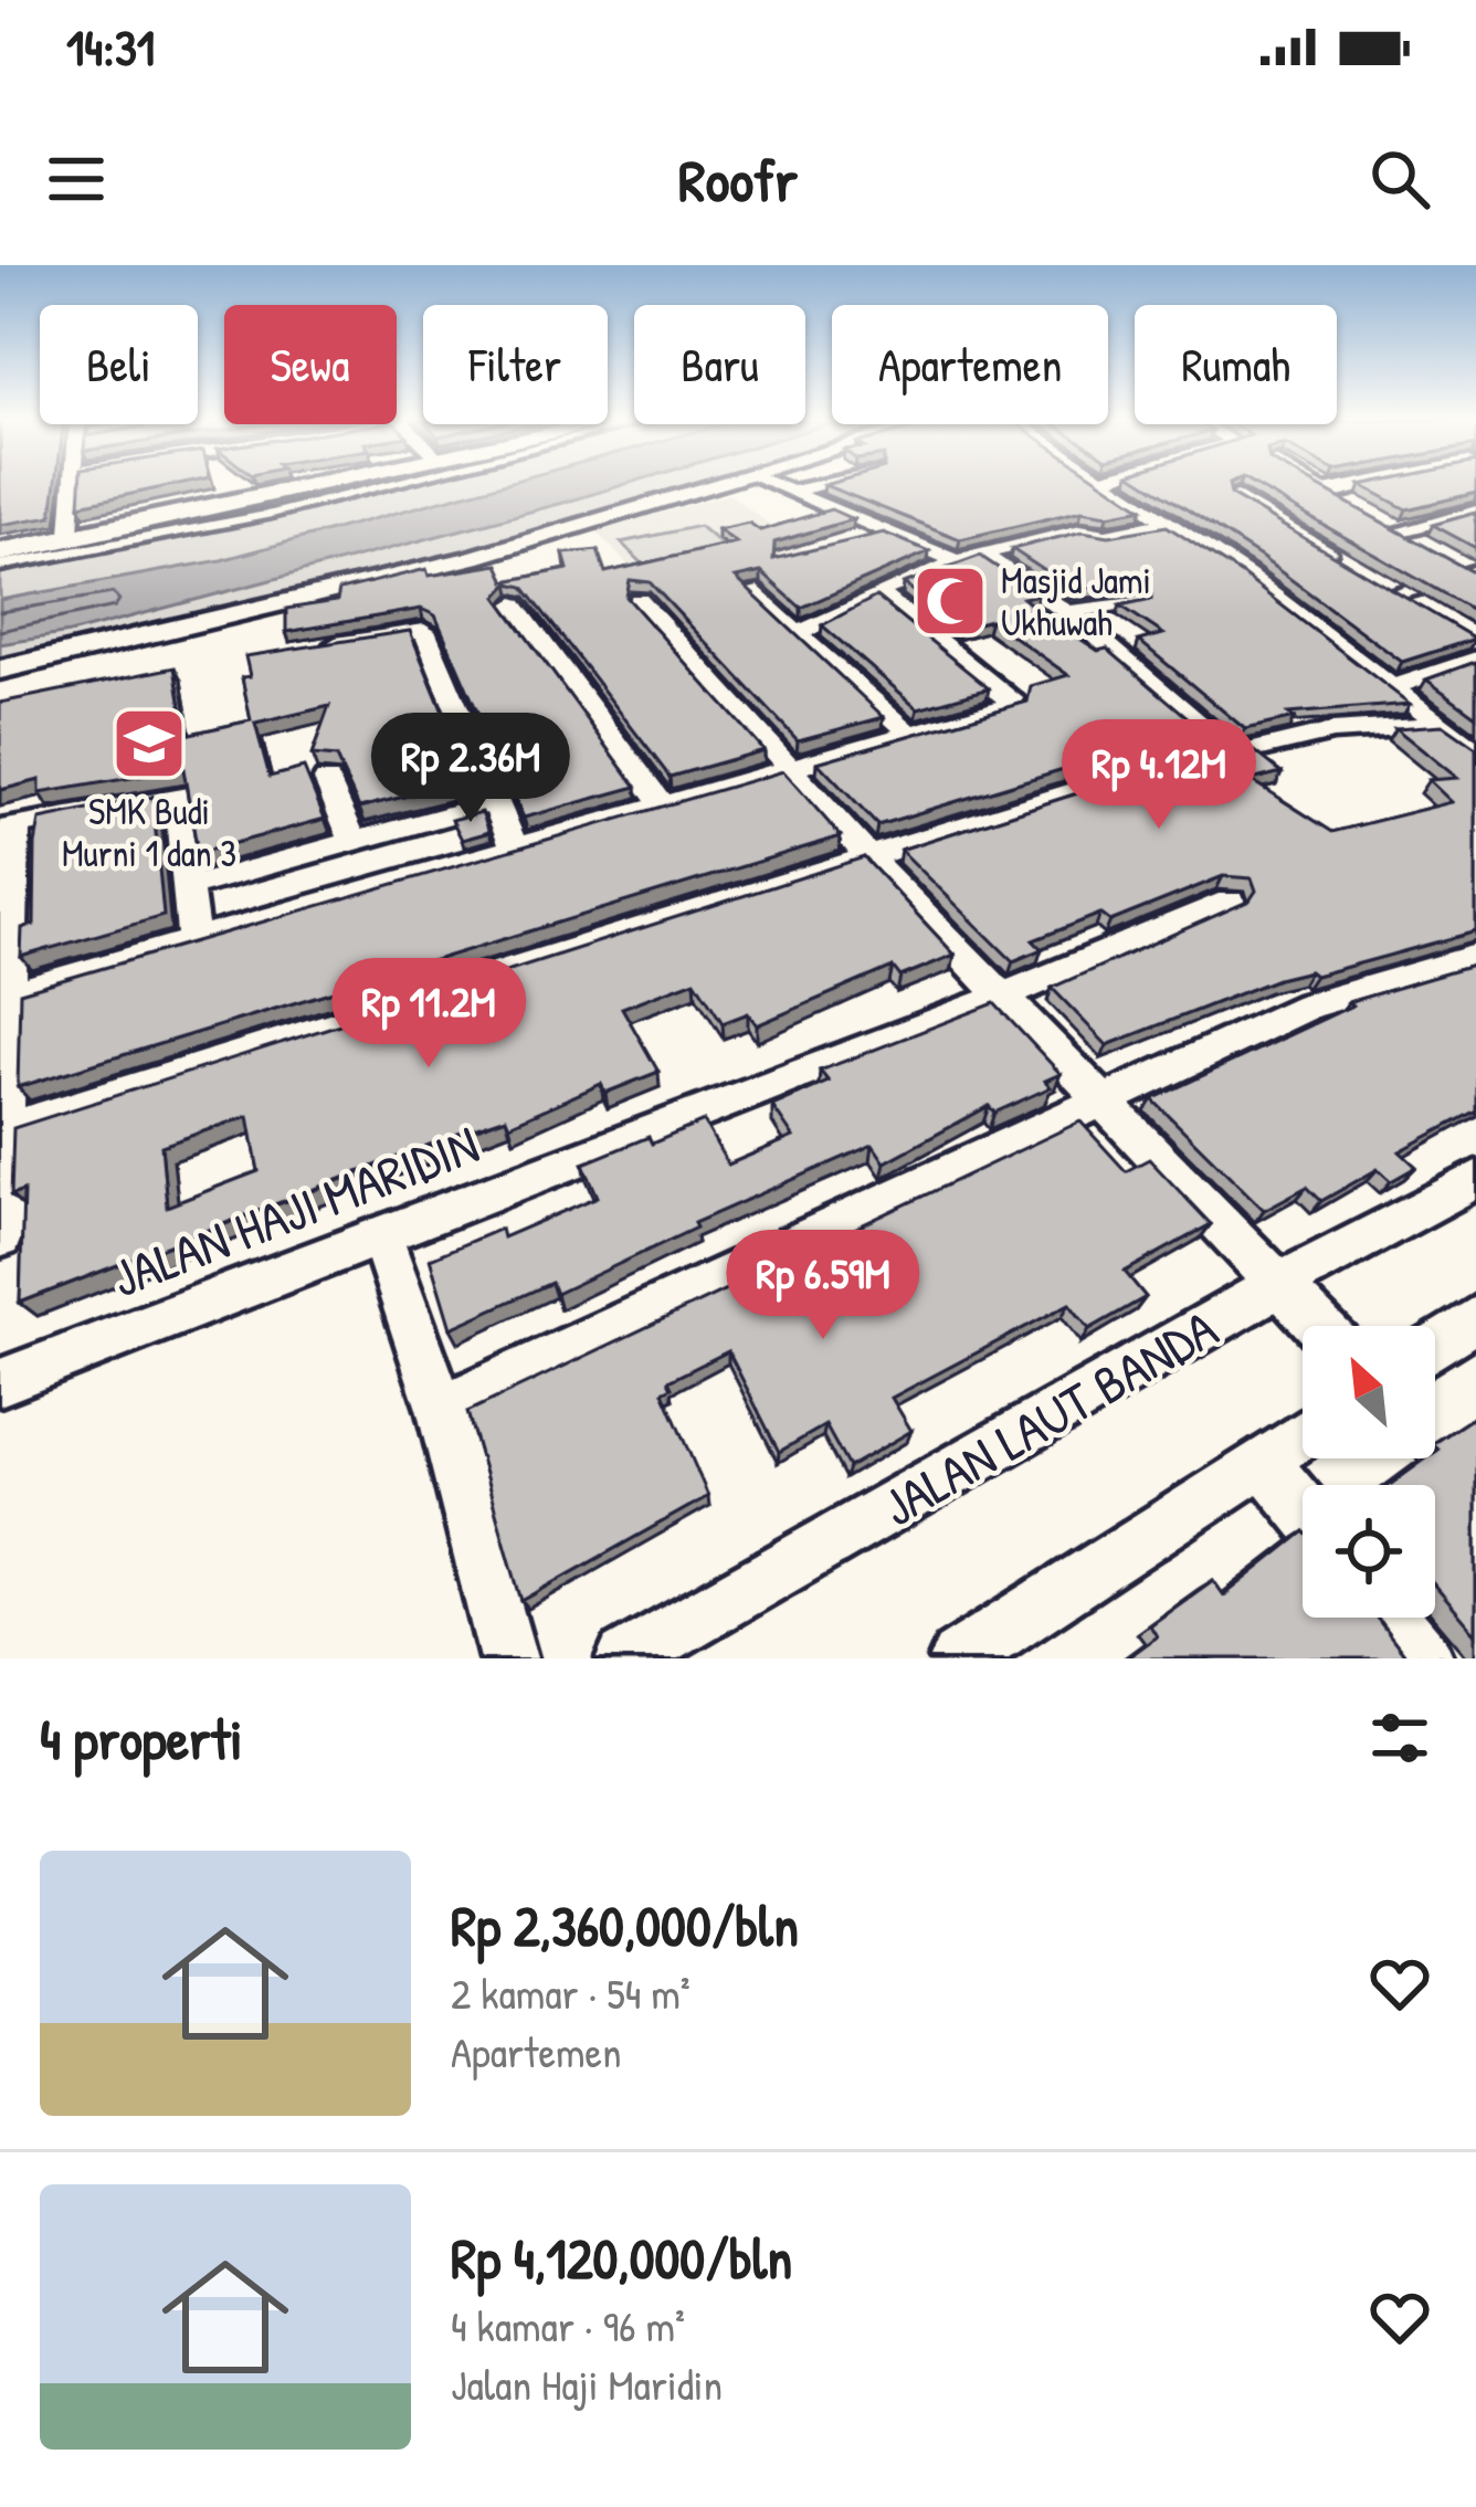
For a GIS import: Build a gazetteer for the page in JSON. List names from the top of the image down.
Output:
{
  "streets": {
    "street": ["JALAN HAJI MARIDIN", "JALAN LAUT BANDA"]
  },
  "places": {
    "mosque": ["Masjid Jami Ukhuwah"],
    "school or university": ["SMK Budi Murni 1 dan 3"]
  },
  "north": "top left",
  "page": {
    "status": "14:31",
    "header": "Roofr",
    "chip": [
      "Beli",
      "Sewa",
      "Filter",
      "Baru",
      "Apartemen",
      "Rumah"
    ],
    "price": [
      "Rp 2.36M",
      "Rp 4.12M",
      "Rp 11.2M",
      "Rp 6.59M"
    ],
    "heading": "4 properti",
    "list": [
      {
        "name": "Rp 2,360,000/bln",
        "note": "2 kamar · 54 m² · Apartemen"
      },
      {
        "name": "Rp 4,120,000/bln",
        "note": "4 kamar · 96 m² · Jalan Haji Maridin"
      }
    ]
  }
}
